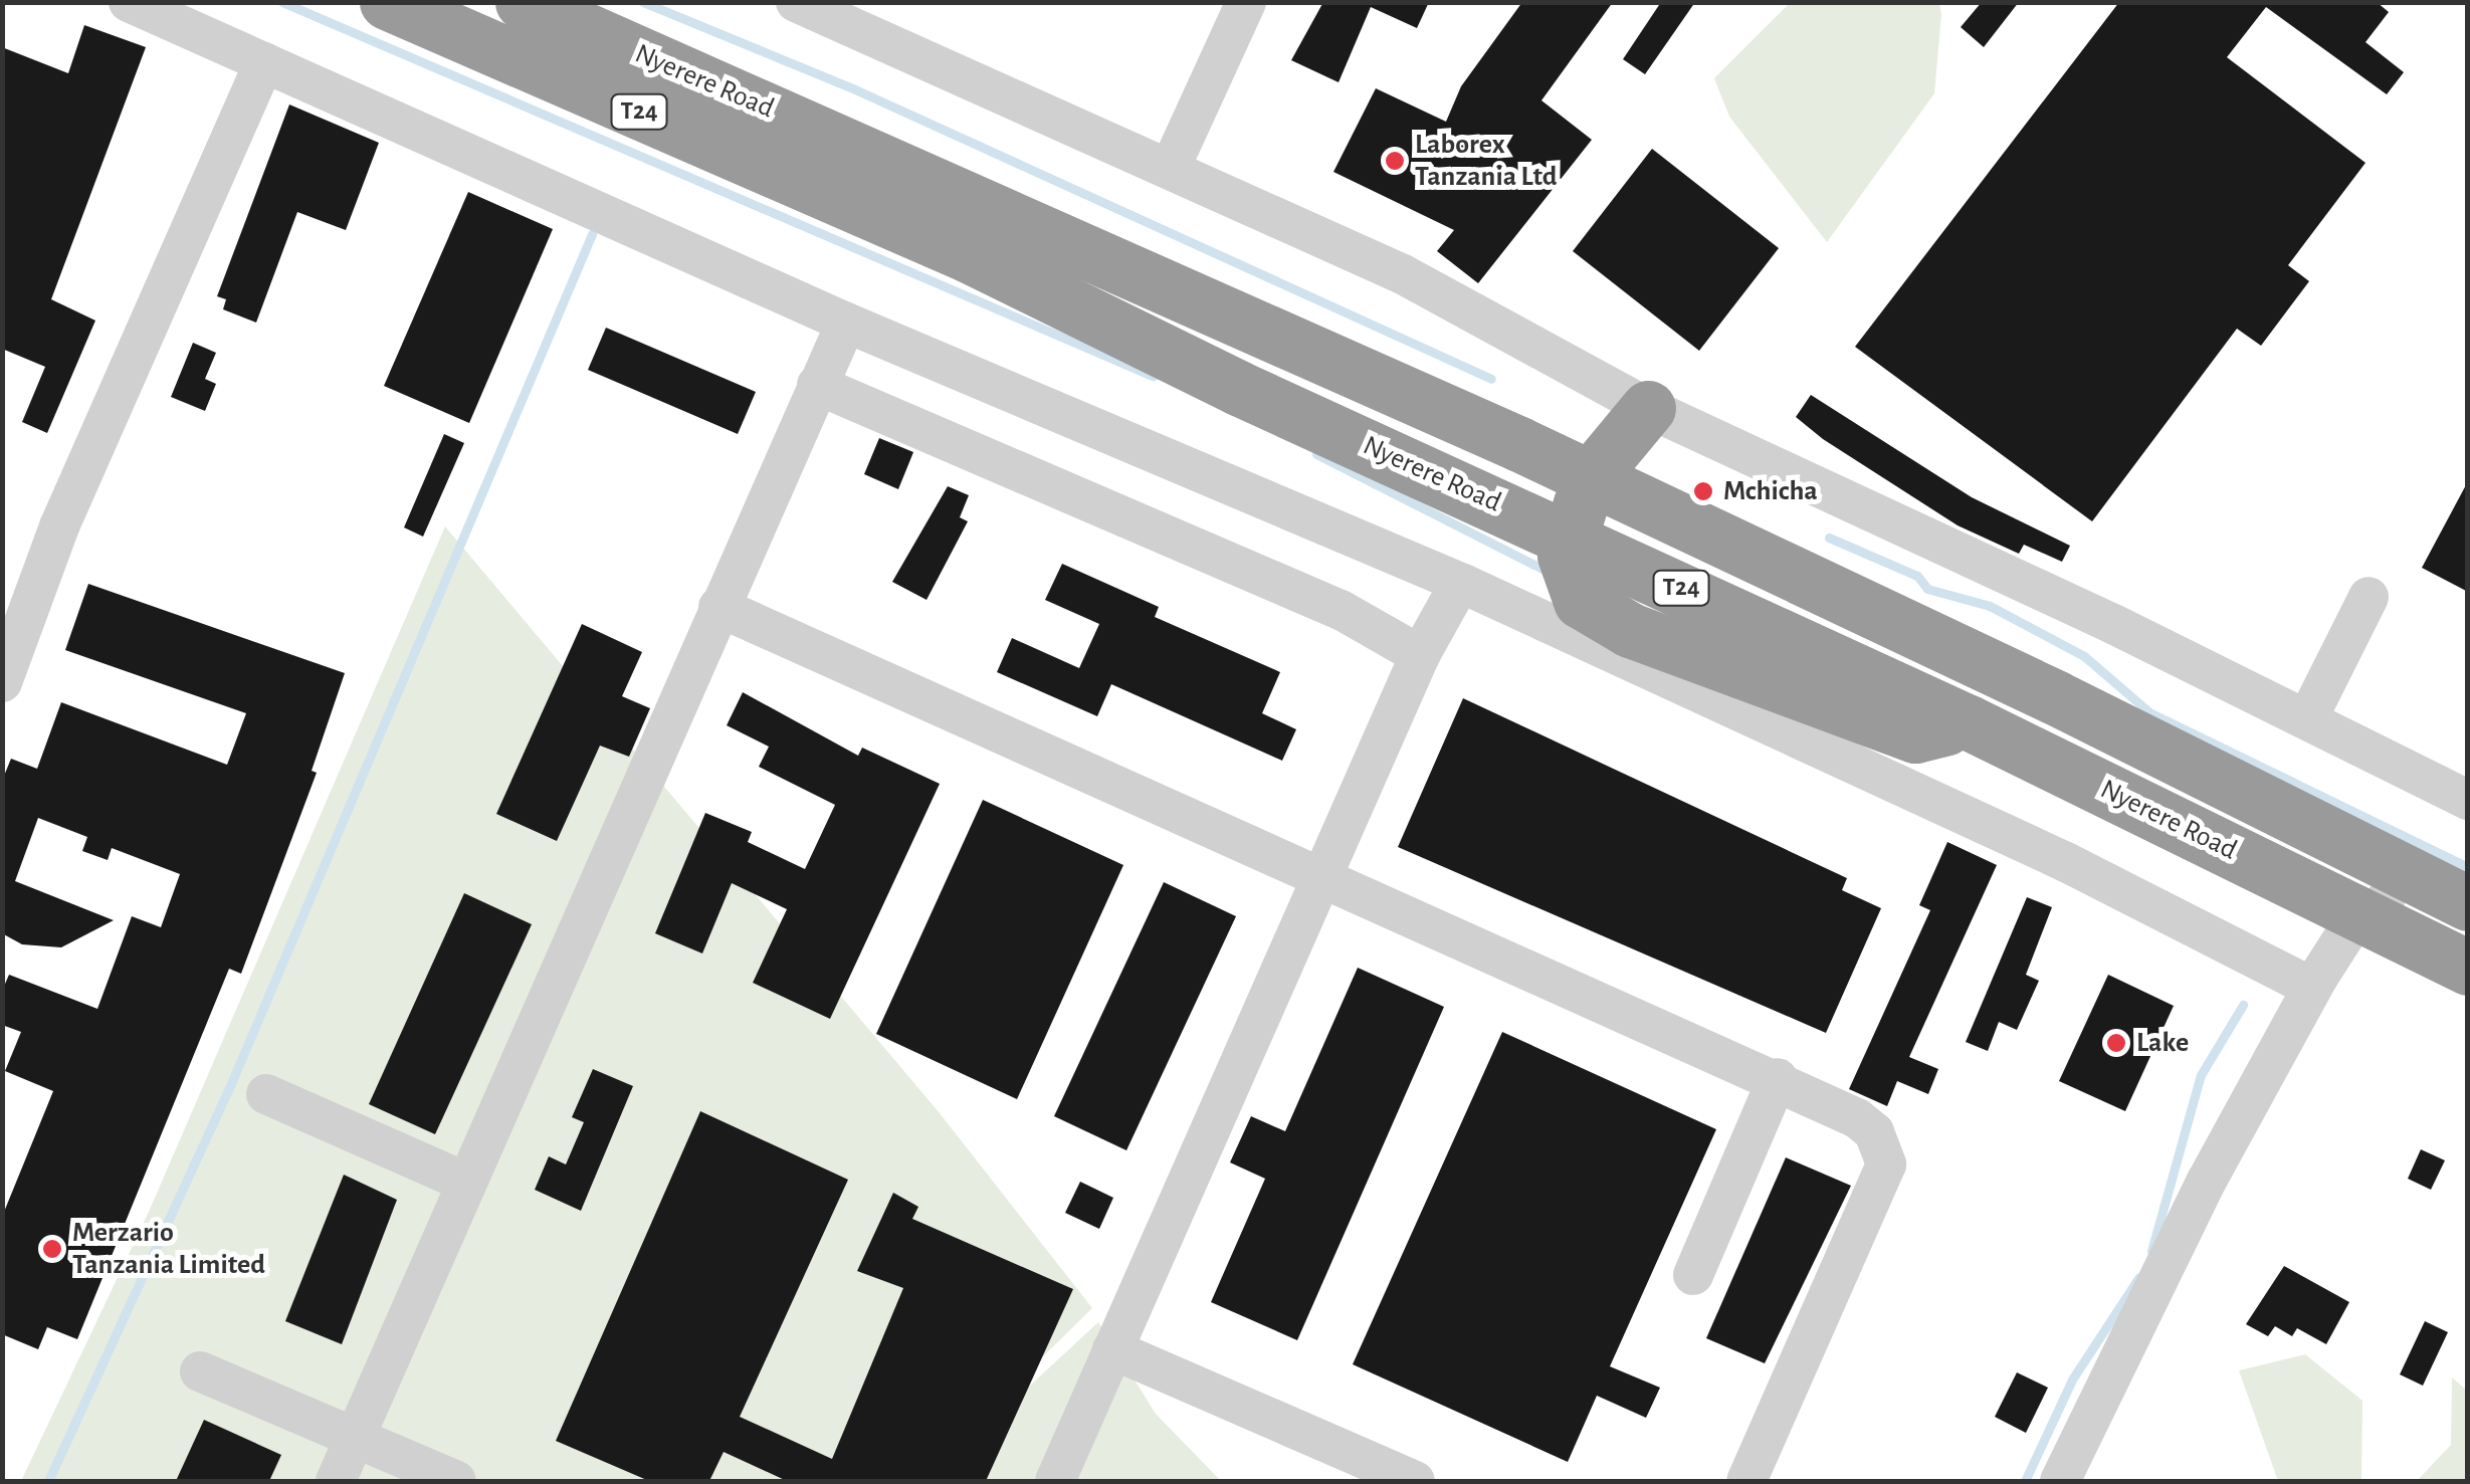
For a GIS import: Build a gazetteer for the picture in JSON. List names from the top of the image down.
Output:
{
  "streets": {
    "highway": ["Nyerere Road", "T24"]
  },
  "places": [
    "Laborex Tanzania Ltd",
    "Mchicha",
    "Lake",
    "Merzario Tanzania Limited"
  ]
}
